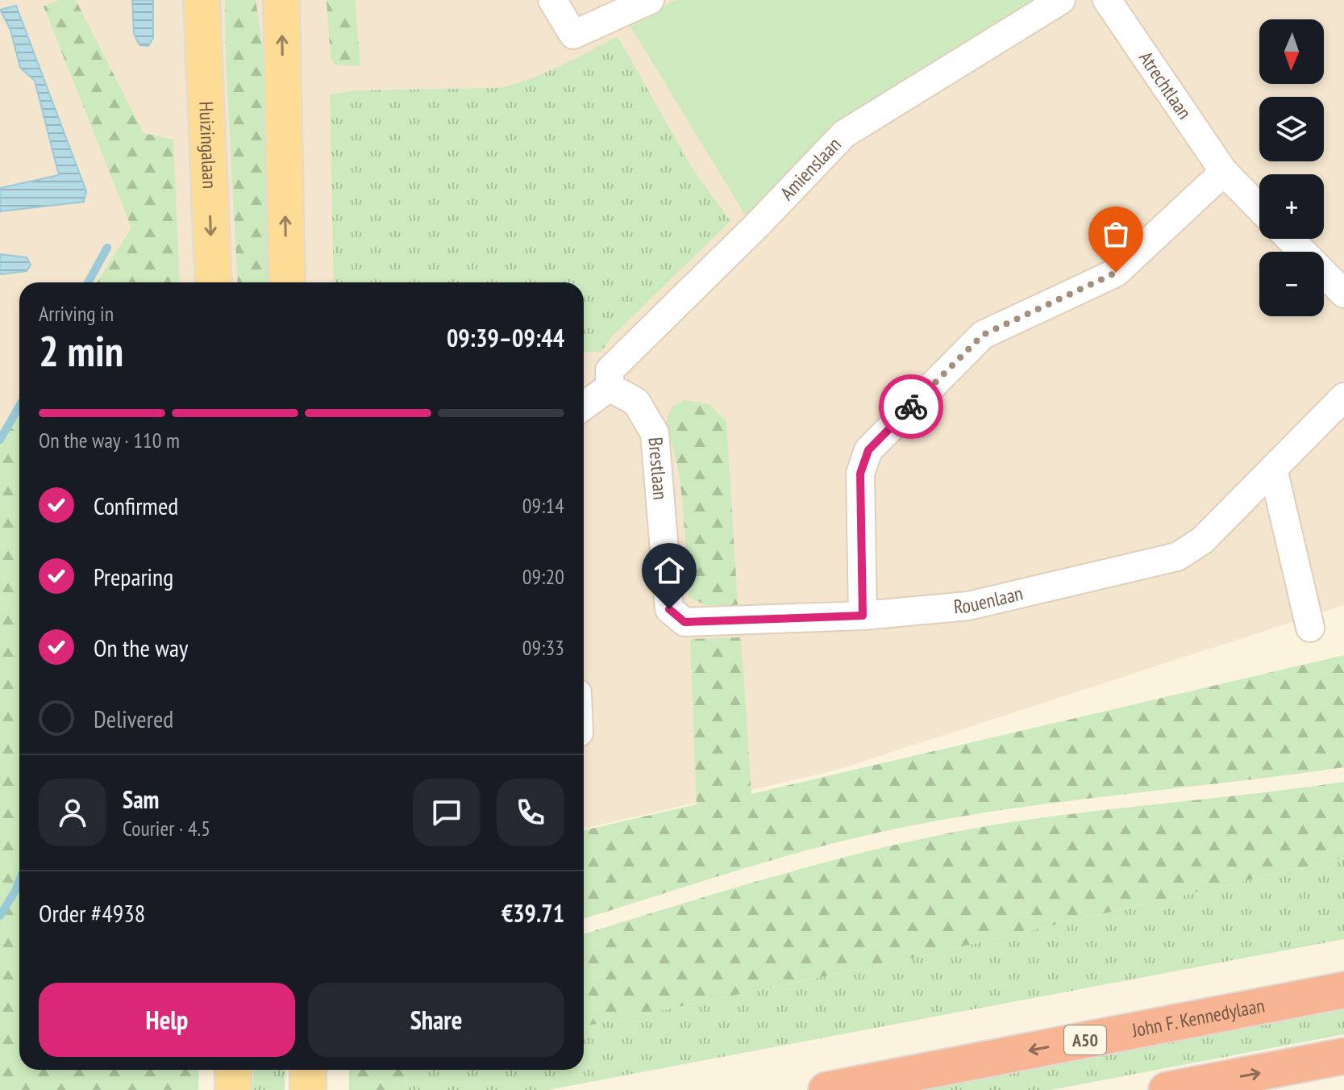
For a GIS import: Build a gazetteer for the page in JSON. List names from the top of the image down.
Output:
{
  "streets": {
    "highway": ["John F. Kennedylaan", "A50"],
    "main road": ["Huizingalaan"],
    "street": [
      "Atrechtlaan",
      "Amienslaan",
      "Brestlaan",
      "Rouenlaan"
    ]
  },
  "crossings": [
    ["Amienslaan", "Brestlaan"],
    ["Brestlaan", "Rouenlaan"]
  ],
  "north": "bottom",
  "page": {
    "map_buttons": ["+", "−"],
    "heading": ["2 min", "Arriving in", "09:39–09:44"],
    "panel": [
      "Sam",
      "Courier · 4.5",
      "Order #4938",
      "€39.71"
    ],
    "bar": "On the way · 110 m",
    "list": [
      ["Confirmed", "09:14"],
      ["Preparing", "09:20"],
      ["On the way", "09:33"],
      "Delivered"
    ],
    "buttons": ["Help", "Share"]
  }
}
